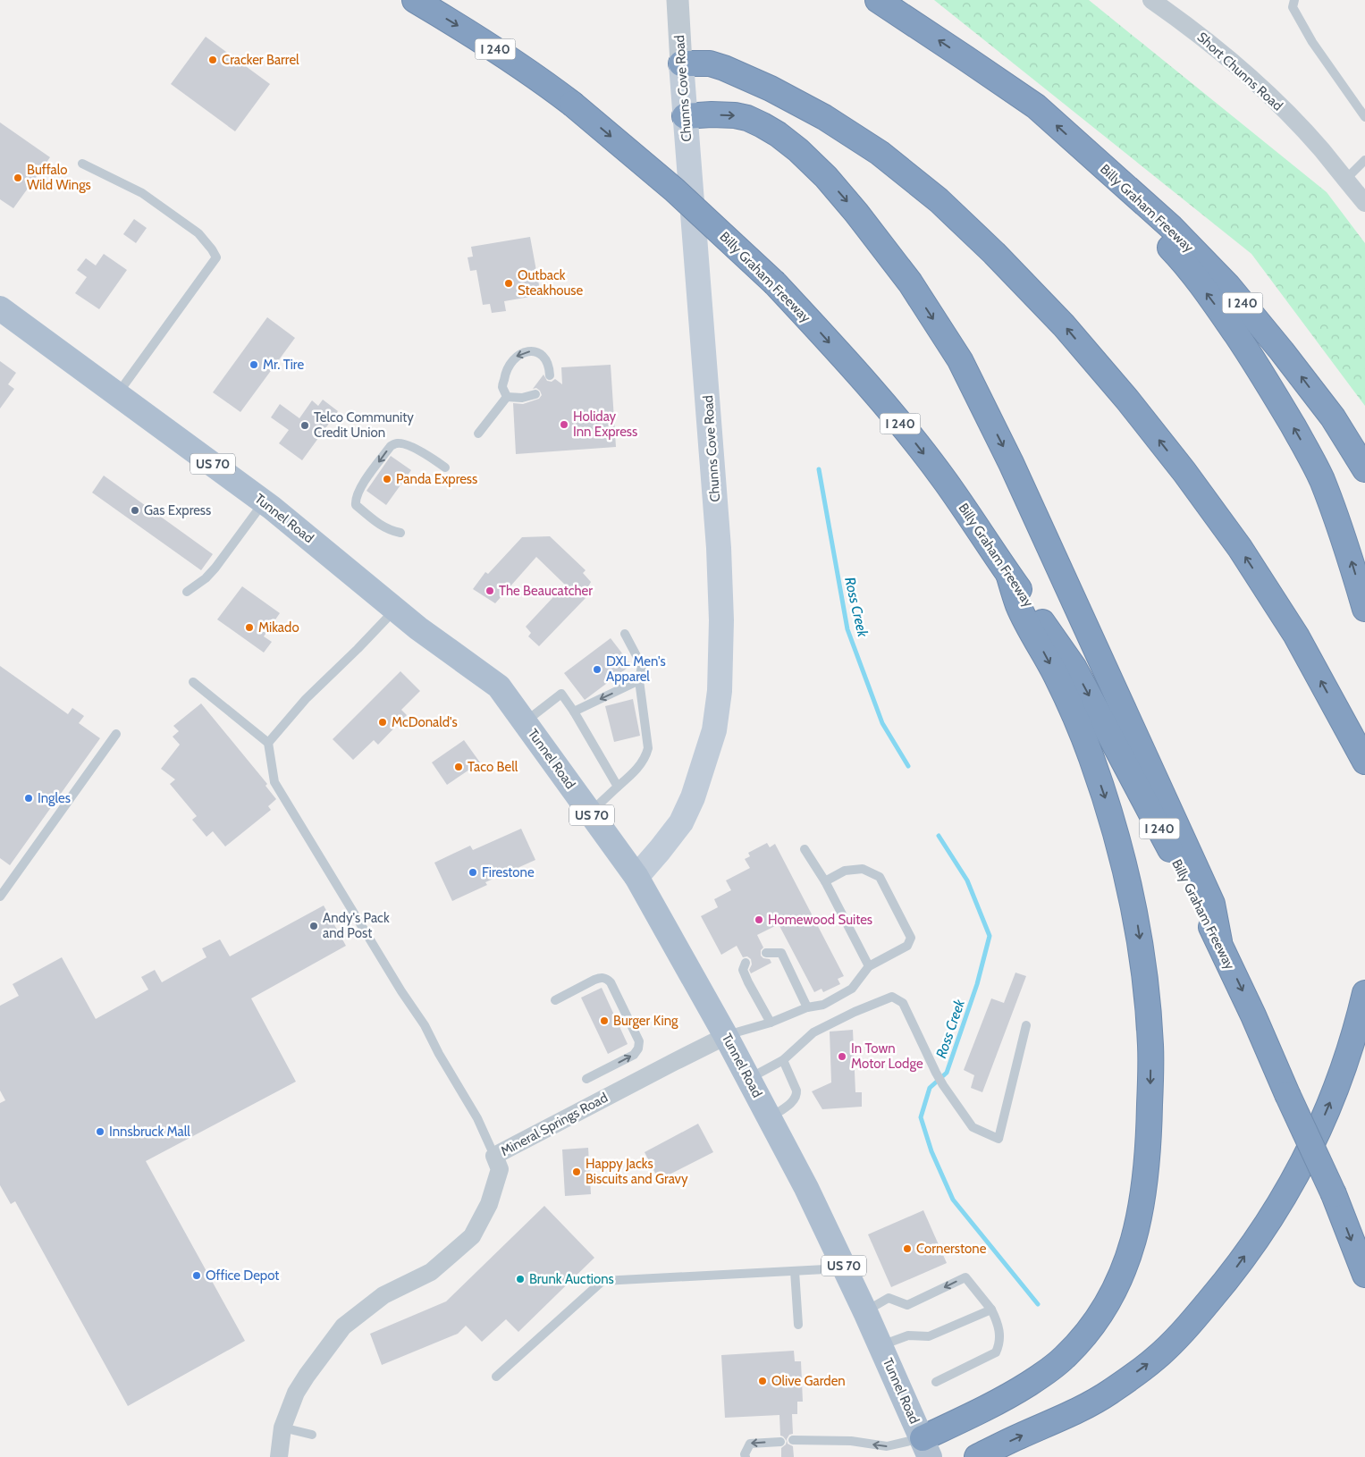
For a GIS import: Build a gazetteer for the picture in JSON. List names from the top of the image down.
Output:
{
  "streets": {
    "highway": ["I 240", "Billy Graham Freeway"],
    "main road": ["Chunns Cove Road", "US 70", "Tunnel Road"],
    "street": ["Short Chunns Road", "Mineral Springs Road"]
  },
  "crossings": [
    ["Chunns Cove Road", "Tunnel Road"],
    ["Tunnel Road", "Mineral Springs Road"]
  ],
  "water": ["Ross Creek"],
  "places": [
    "Cracker Barrel",
    "Buffalo Wild Wings",
    "Outback Steakhouse",
    "Mr. Tire",
    "Holiday Inn Express",
    "Telco Community Credit Union",
    "Panda Express",
    "Gas Express",
    "The Beaucatcher",
    "Mikado",
    "DXL Men's Apparel",
    "McDonald's",
    "Taco Bell",
    "Ingles",
    "Firestone",
    "Homewood Suites",
    "Andy's Pack and Post",
    "Burger King",
    "In Town Motor Lodge",
    "Innsbruck Mall",
    "Happy Jacks Biscuits and Gravy",
    "Cornerstone",
    "Office Depot",
    "Brunk Auctions",
    "Olive Garden"
  ]
}
